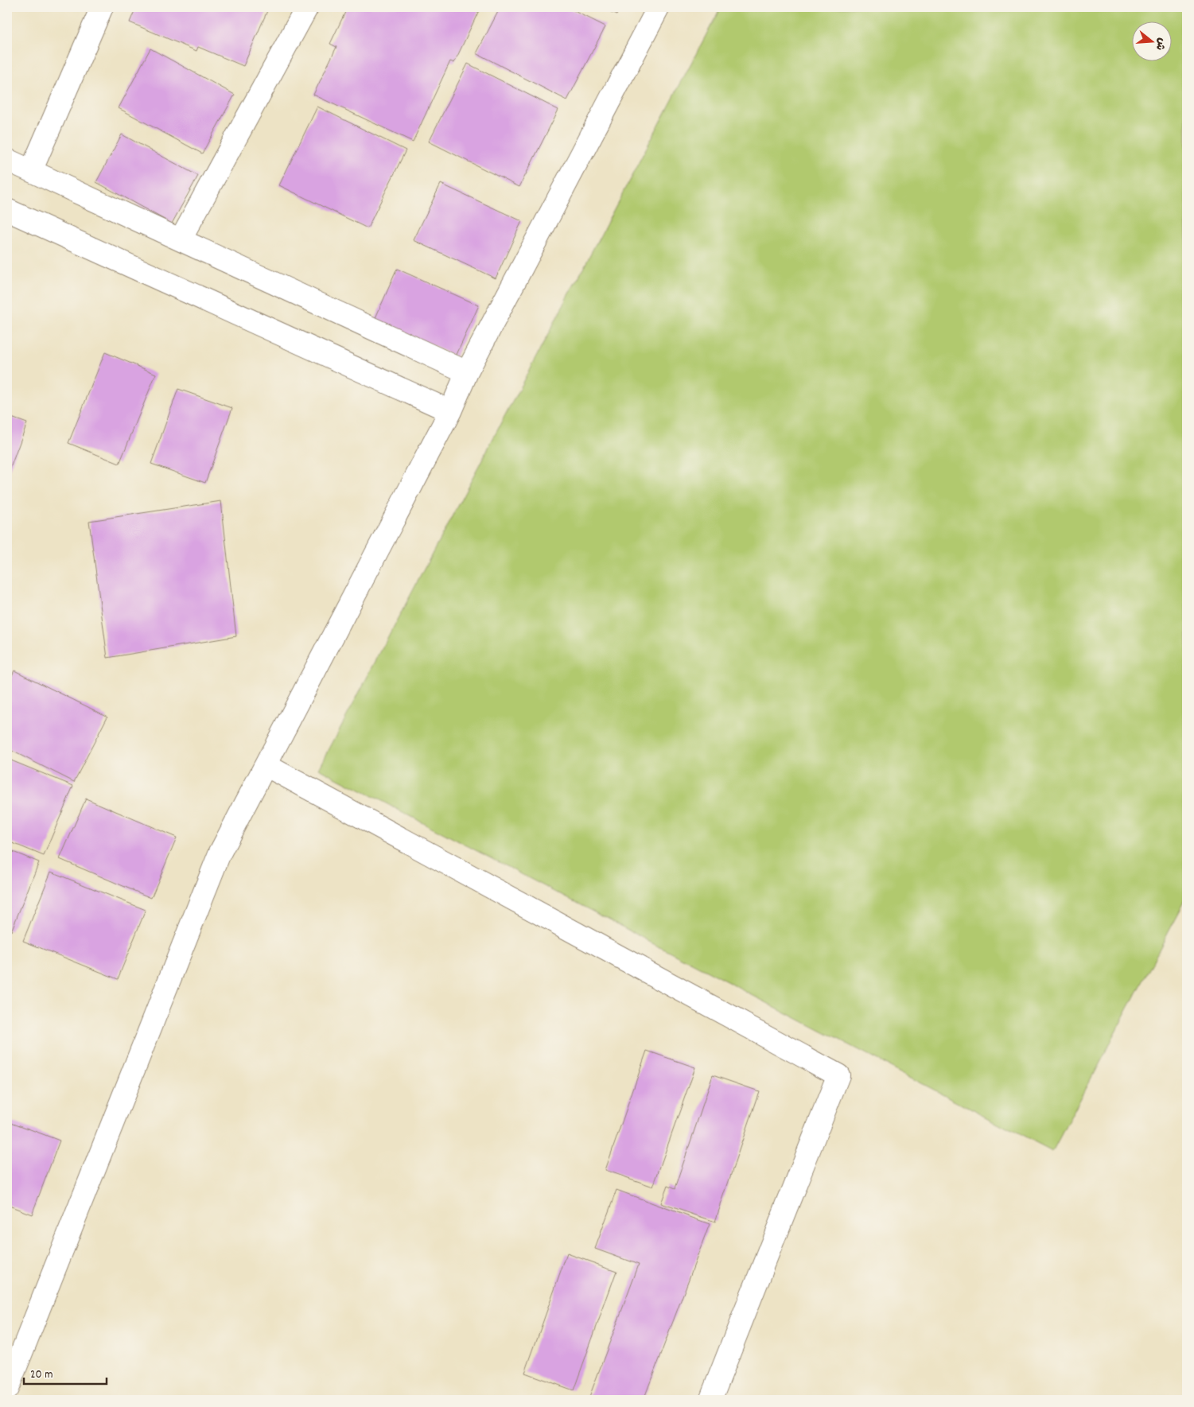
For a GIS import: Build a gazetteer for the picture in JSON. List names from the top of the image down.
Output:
{
  "scale_bar": "20 m",
  "north": "right"
}
